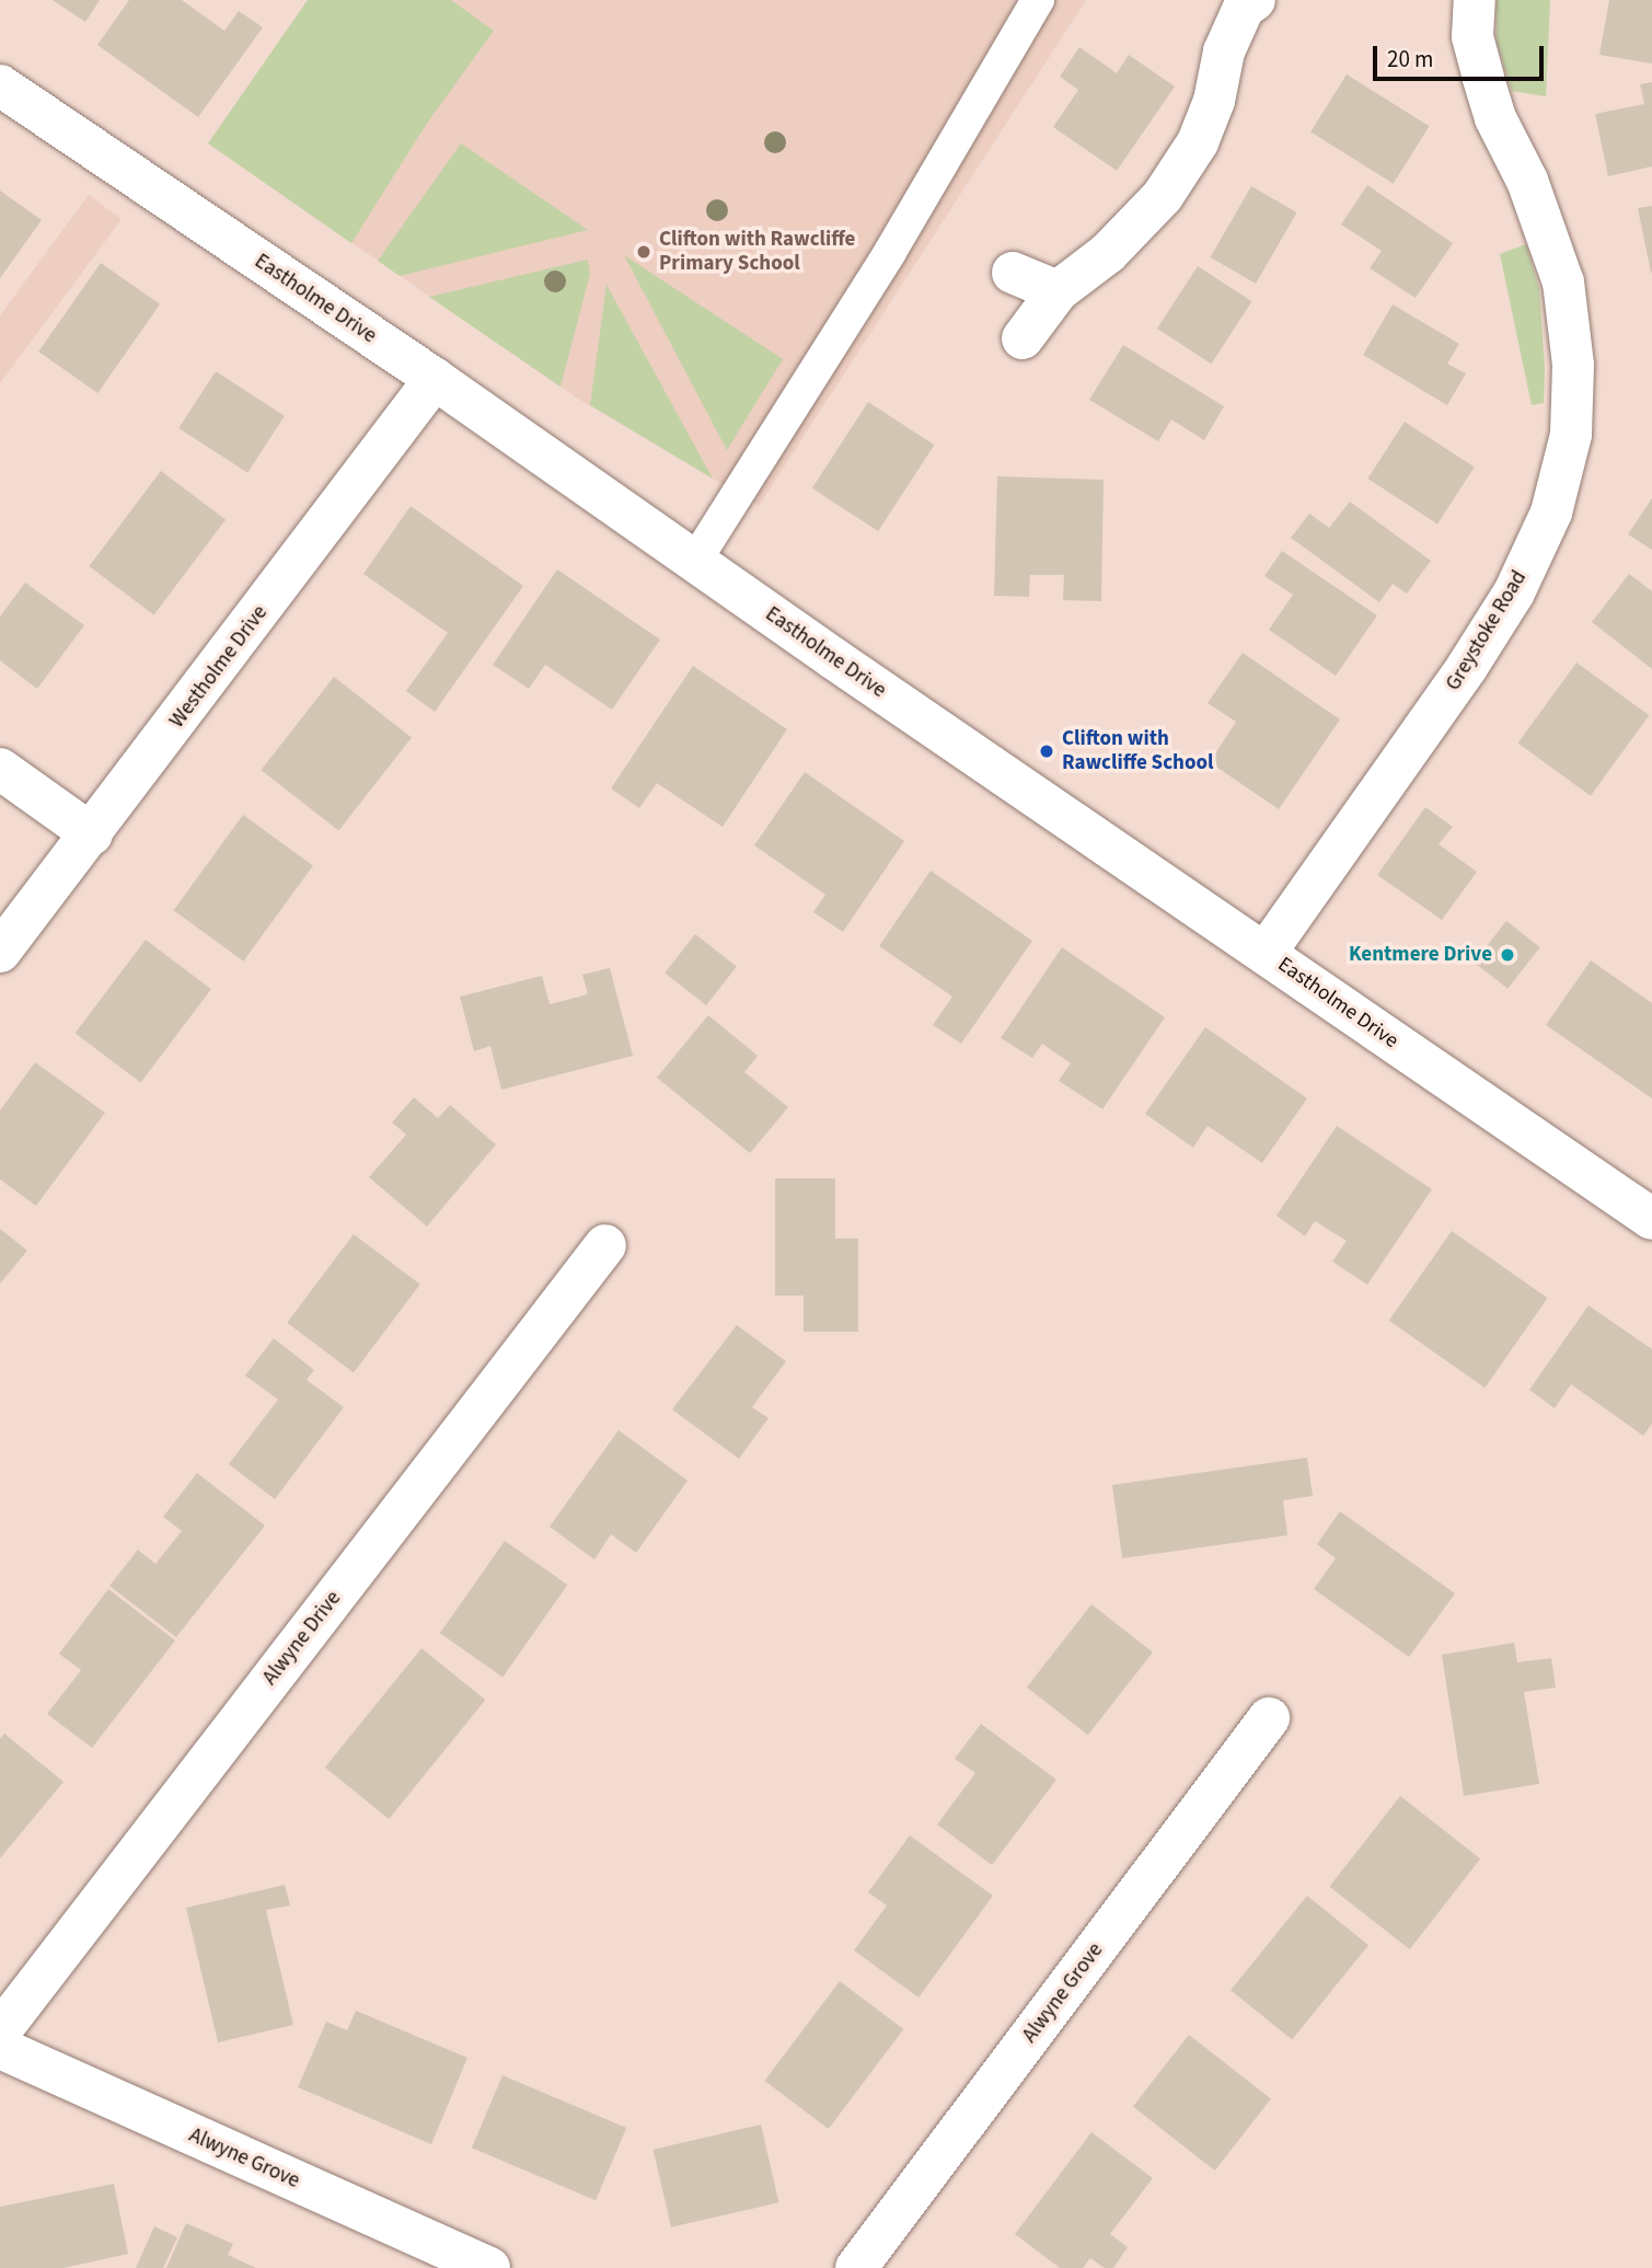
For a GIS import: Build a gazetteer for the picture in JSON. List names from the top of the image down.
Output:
{
  "streets": {
    "street": [
      "Eastholme Drive",
      "Greystoke Road",
      "Westholme Drive",
      "Alwyne Drive",
      "Alwyne Grove"
    ]
  },
  "crossings": [
    ["Eastholme Drive", "Greystoke Road"],
    ["Eastholme Drive", "Westholme Drive"]
  ],
  "places": ["Clifton with Rawcliffe Primary School", "Clifton with Rawcliffe School", "Kentmere Drive"],
  "scale_bar": "20 m"
}
